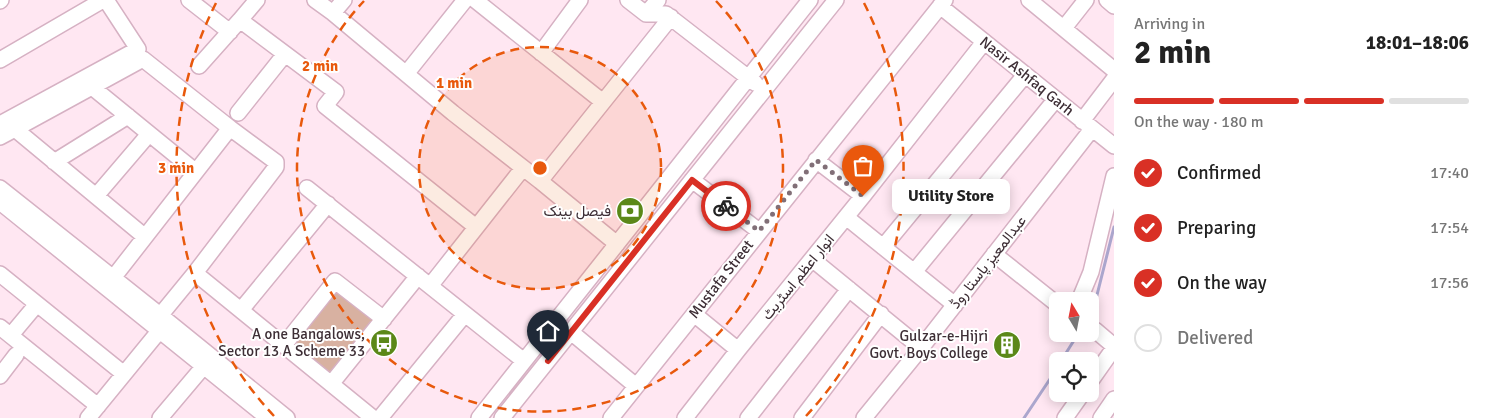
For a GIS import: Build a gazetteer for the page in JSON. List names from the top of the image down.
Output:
{
  "streets": {
    "street": [
      "Nasir Ashfaq Garh",
      "عبدالمعیز پاستا روڈ",
      "انوار اعظم اسٹریٹ",
      "Mustafa Street"
    ]
  },
  "crossings": [
    ["Nasir Ashfaq Garh", "عبدالمعیز پاستا روڈ"],
    ["Nasir Ashfaq Garh", "انوار اعظم اسٹریٹ"],
    ["Nasir Ashfaq Garh", "Mustafa Street"]
  ],
  "places": {
    "other": ["Utility Store"],
    "bank": ["فیصل بینک"],
    "bus stop": ["A one Bangalows, Sector 13 A Scheme 33"],
    "building": ["Gulzar-e-Hijri Govt. Boys College"]
  },
  "north": "top",
  "page": {
    "heading": ["2 min", "Arriving in", "18:01–18:06"],
    "bar": "On the way · 180 m",
    "list": [
      ["Confirmed", "17:40"],
      ["Preparing", "17:54"],
      ["On the way", "17:56"],
      "Delivered"
    ],
    "bubble": "Utility Store"
  },
  "rings": ["2 min", "1 min", "3 min"]
}
